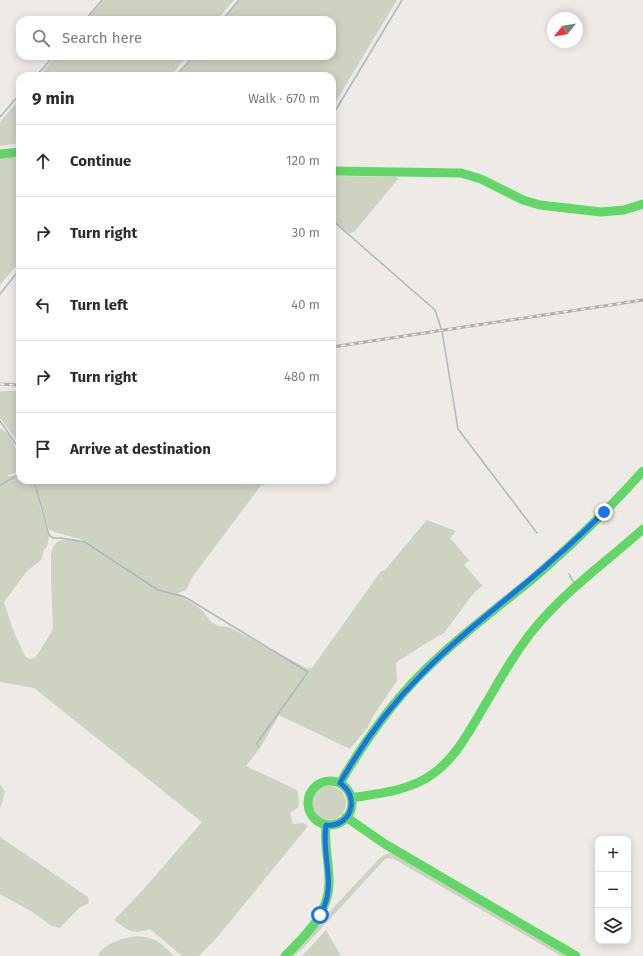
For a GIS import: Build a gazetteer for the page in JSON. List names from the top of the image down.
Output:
{
  "north": "bottom left",
  "page": {
    "search": "Search here",
    "heading": ["9 min", "Walk · 670 m"],
    "list": [
      ["Continue", "120 m"],
      ["Turn right", "30 m"],
      ["Turn left", "40 m"],
      ["Turn right", "480 m"],
      "Arrive at destination"
    ],
    "map_buttons": ["+", "−"]
  }
}
